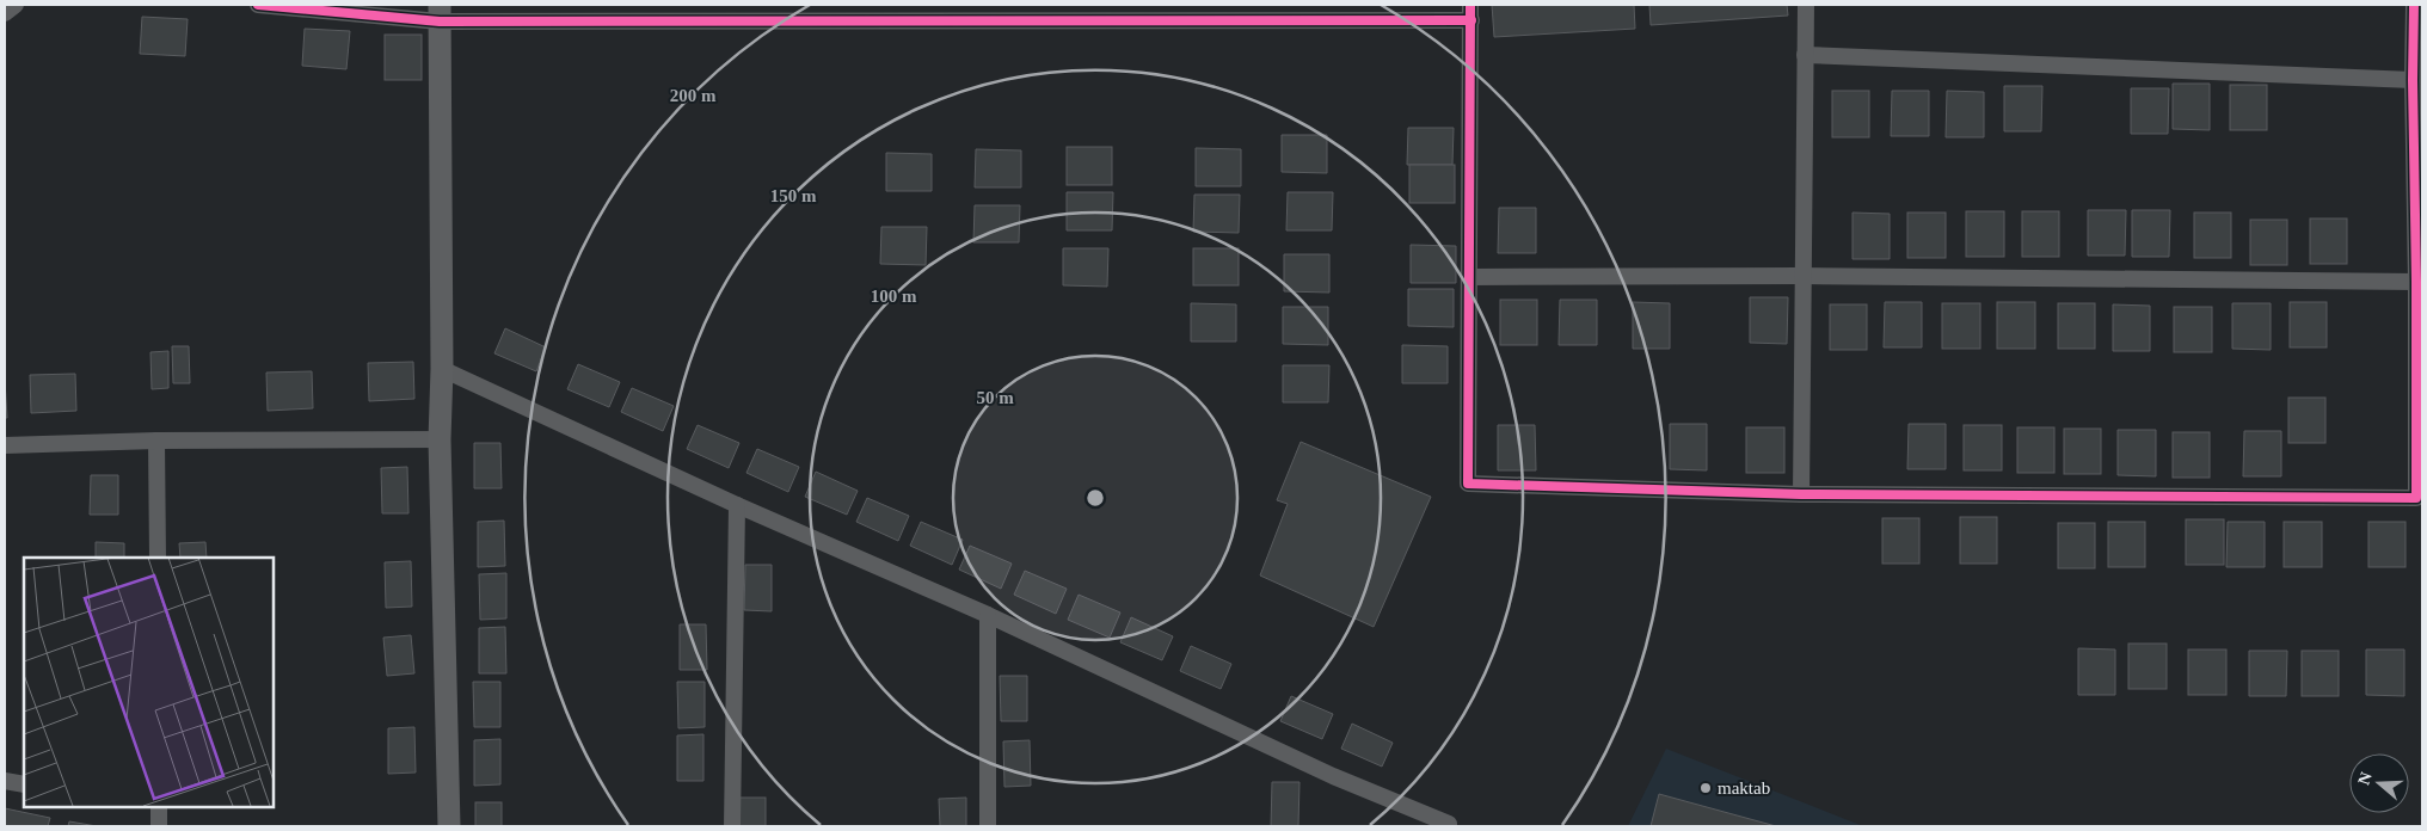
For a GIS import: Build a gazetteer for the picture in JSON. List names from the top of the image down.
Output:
{
  "places": ["maktab"],
  "north": "left",
  "rings": [
    "200 m",
    "150 m",
    "100 m",
    "50 m"
  ]
}
